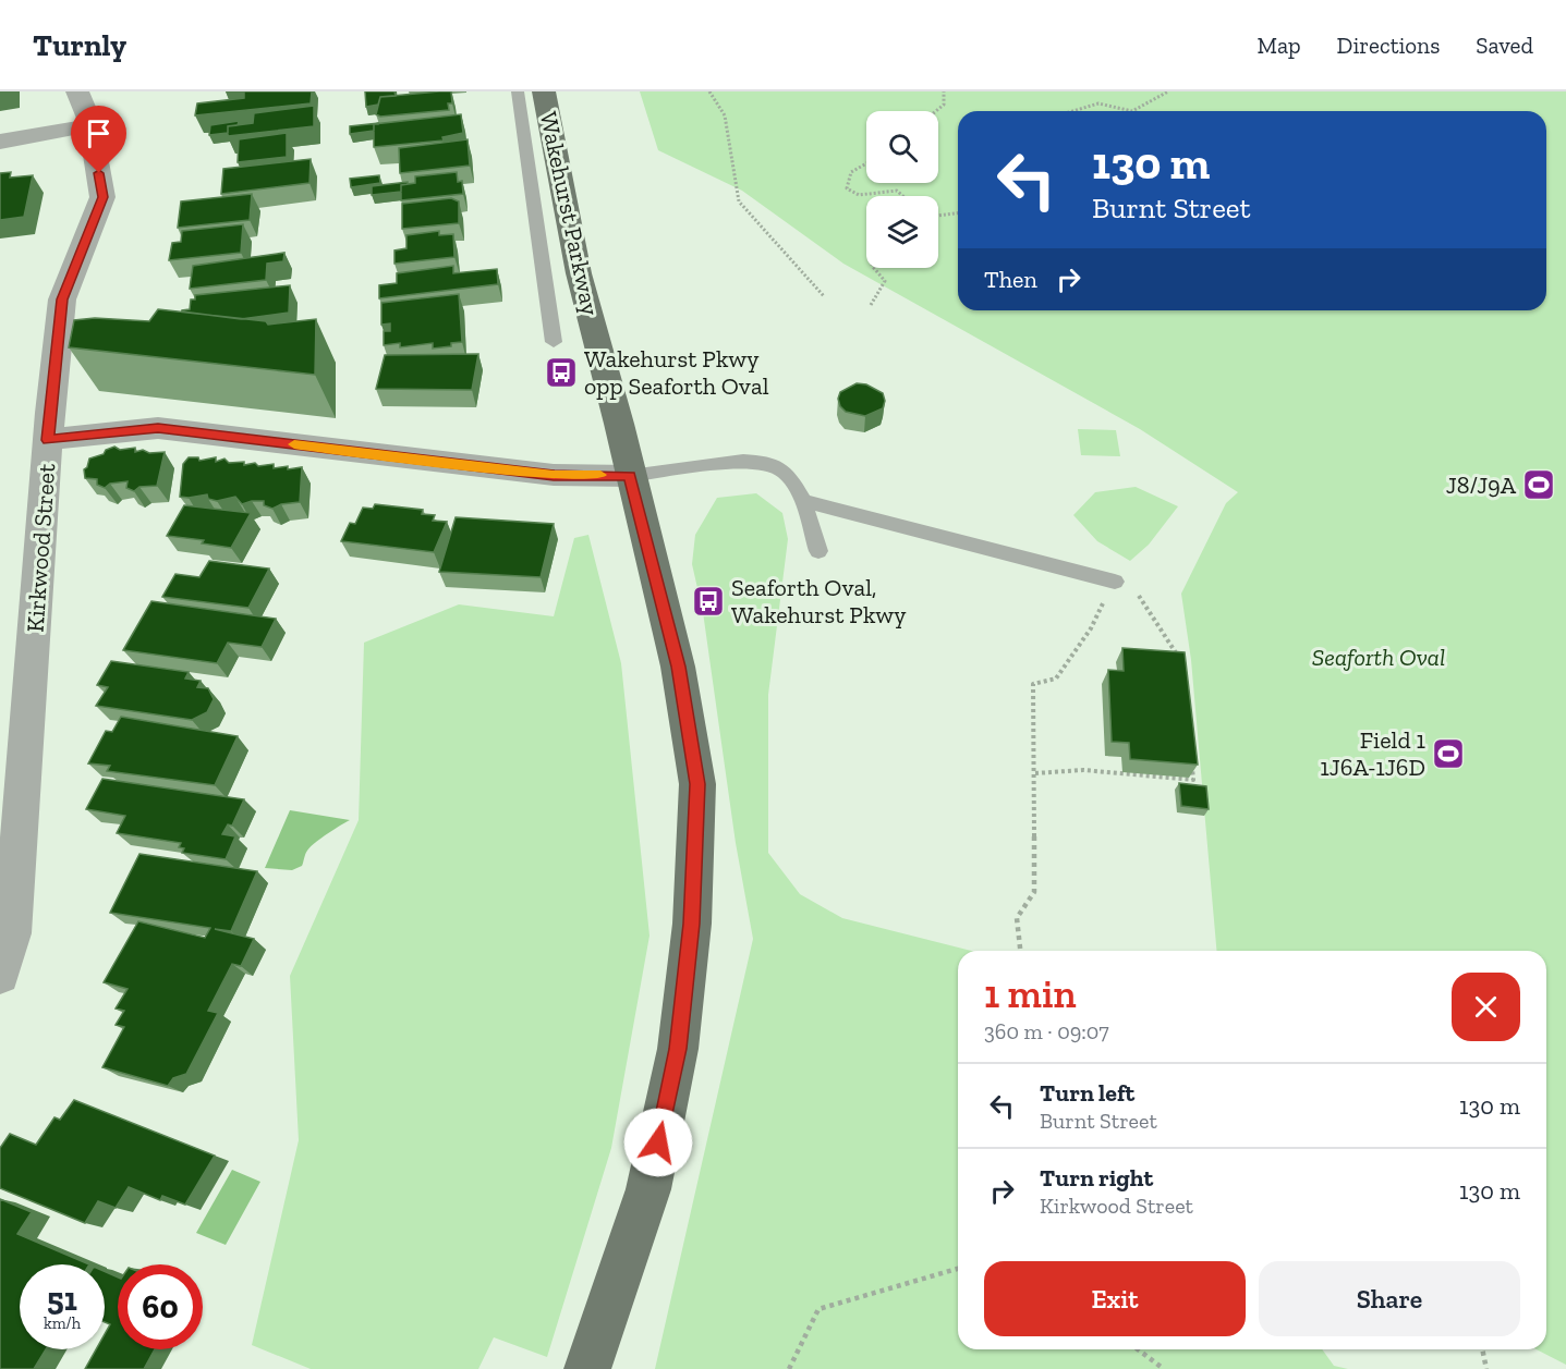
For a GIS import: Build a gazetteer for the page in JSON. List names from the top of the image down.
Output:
{
  "streets": {
    "main road": ["Wakehurst Parkway"],
    "street": ["Kirkwood Street"]
  },
  "parks": ["Seaforth Oval"],
  "places": {
    "bus stop": ["Wakehurst Pkwy opp Seaforth Oval", "Seaforth Oval, Wakehurst Pkwy"],
    "sports": ["J8/J9A", "Field 1 1J6A-1J6D"]
  },
  "page": {
    "header": "Turnly",
    "nav": ["Map", "Directions", "Saved"],
    "turn": ["130 m", "Burnt Street"],
    "then": "Then",
    "heading": ["1 min", "360 m · 09:07"],
    "list": [
      {
        "name": "Turn left",
        "note": "Burnt Street",
        "value": "130 m"
      },
      {
        "name": "Turn right",
        "note": "Kirkwood Street",
        "value": "130 m"
      }
    ],
    "buttons": ["Exit", "Share"],
    "speed": "51 km/h",
    "limit": "60"
  }
}
